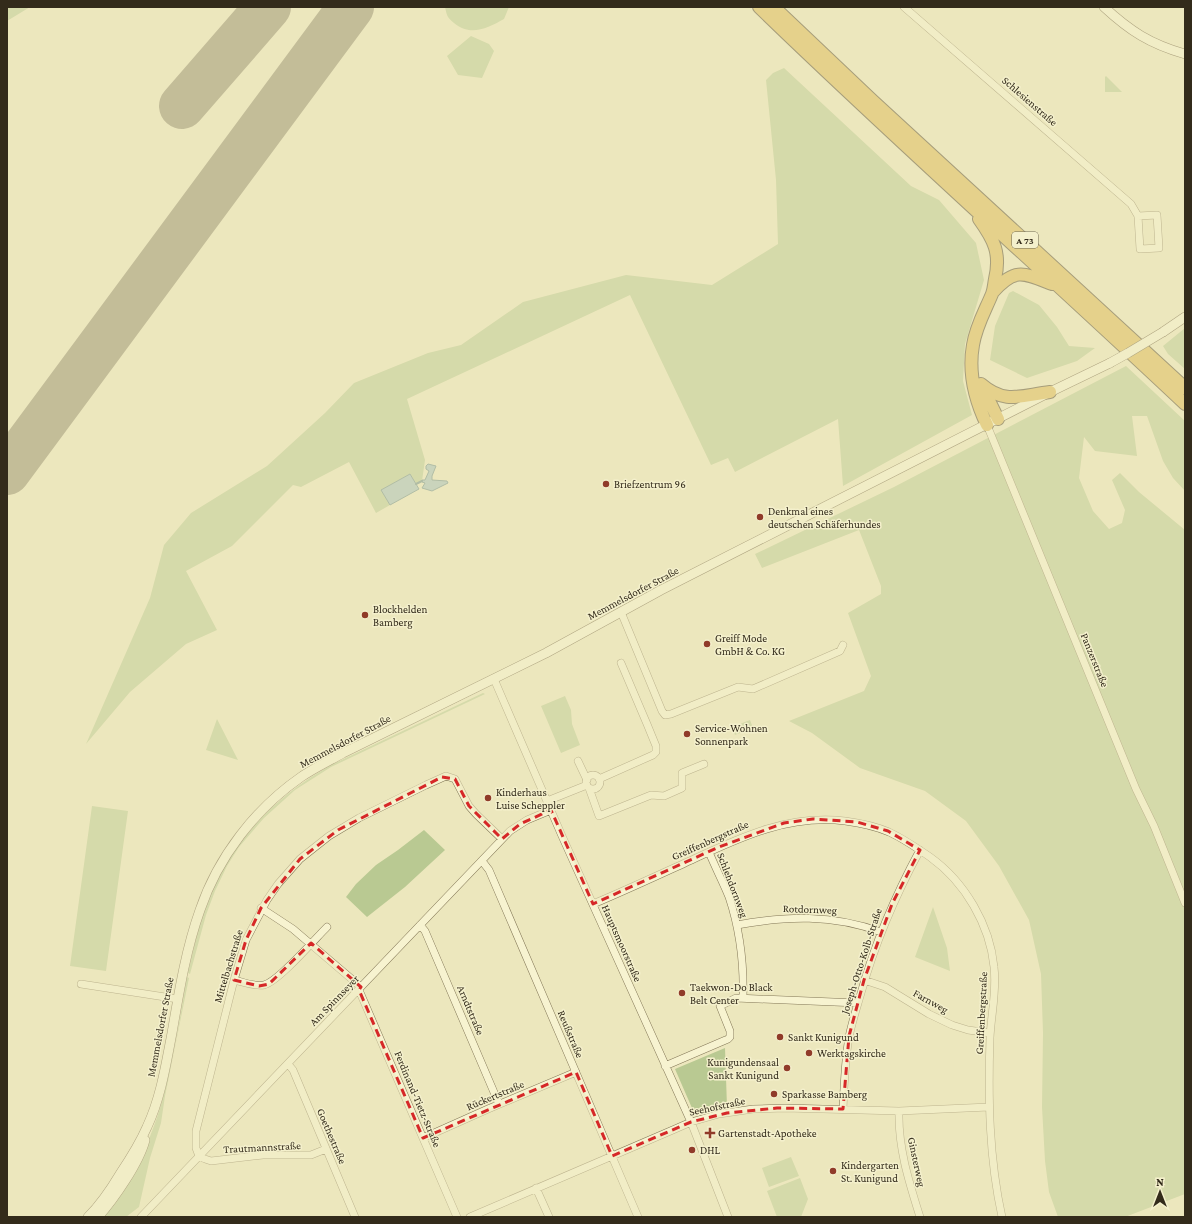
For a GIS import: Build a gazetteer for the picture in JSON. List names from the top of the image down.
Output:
{
  "streets": {
    "highway": ["A 73"],
    "main road": ["Memmelsdorfer Straße"],
    "street": [
      "Schlesienstraße",
      "Panzerstraße",
      "Greiffenbergstraße",
      "Schlehdornweg",
      "Rotdornweg",
      "Hauptsmoorstraße",
      "Joseph-Otto-Kolb-Straße",
      "Mittelbachstraße",
      "Am Spinnseyer",
      "Farnweg",
      "Arndtstraße",
      "Reußstraße",
      "Rückertstraße",
      "Ferdinand-Tietz-Straße",
      "Seehofstraße",
      "Goethestraße",
      "Trautmannstraße",
      "Ginsterweg"
    ]
  },
  "crossings": [
    ["Memmelsdorfer Straße", "Panzerstraße"],
    ["Memmelsdorfer Straße", "Hauptsmoorstraße"],
    ["Greiffenbergstraße", "Schlehdornweg"],
    ["Greiffenbergstraße", "Hauptsmoorstraße"],
    ["Greiffenbergstraße", "Joseph-Otto-Kolb-Straße"],
    ["Greiffenbergstraße", "Farnweg"],
    ["Greiffenbergstraße", "Seehofstraße"],
    ["Schlehdornweg", "Rotdornweg"],
    ["Rotdornweg", "Joseph-Otto-Kolb-Straße"],
    ["Hauptsmoorstraße", "Am Spinnseyer"],
    ["Hauptsmoorstraße", "Seehofstraße"],
    ["Joseph-Otto-Kolb-Straße", "Farnweg"],
    ["Joseph-Otto-Kolb-Straße", "Seehofstraße"],
    ["Mittelbachstraße", "Am Spinnseyer"],
    ["Mittelbachstraße", "Trautmannstraße"],
    ["Am Spinnseyer", "Arndtstraße"],
    ["Am Spinnseyer", "Reußstraße"],
    ["Am Spinnseyer", "Ferdinand-Tietz-Straße"],
    ["Am Spinnseyer", "Goethestraße"],
    ["Am Spinnseyer", "Trautmannstraße"],
    ["Arndtstraße", "Rückertstraße"],
    ["Reußstraße", "Rückertstraße"],
    ["Reußstraße", "Seehofstraße"],
    ["Rückertstraße", "Ferdinand-Tietz-Straße"],
    ["Seehofstraße", "Ginsterweg"],
    ["Goethestraße", "Trautmannstraße"]
  ],
  "places": {
    "other": [
      "Briefzentrum 96",
      "Denkmal eines deutschen Schäferhundes",
      "Blockhelden Bamberg",
      "Greiff Mode GmbH & Co. KG",
      "Service-Wohnen Sonnenpark",
      "Kinderhaus Luise Scheppler",
      "Taekwon-Do Black Belt Center",
      "Sankt Kunigund",
      "Werktagskirche",
      "Kunigundensaal Sankt Kunigund",
      "Sparkasse Bamberg",
      "DHL",
      "Kindergarten St. Kunigund"
    ],
    "health": ["Gartenstadt-Apotheke"]
  },
  "north": "top"
}
